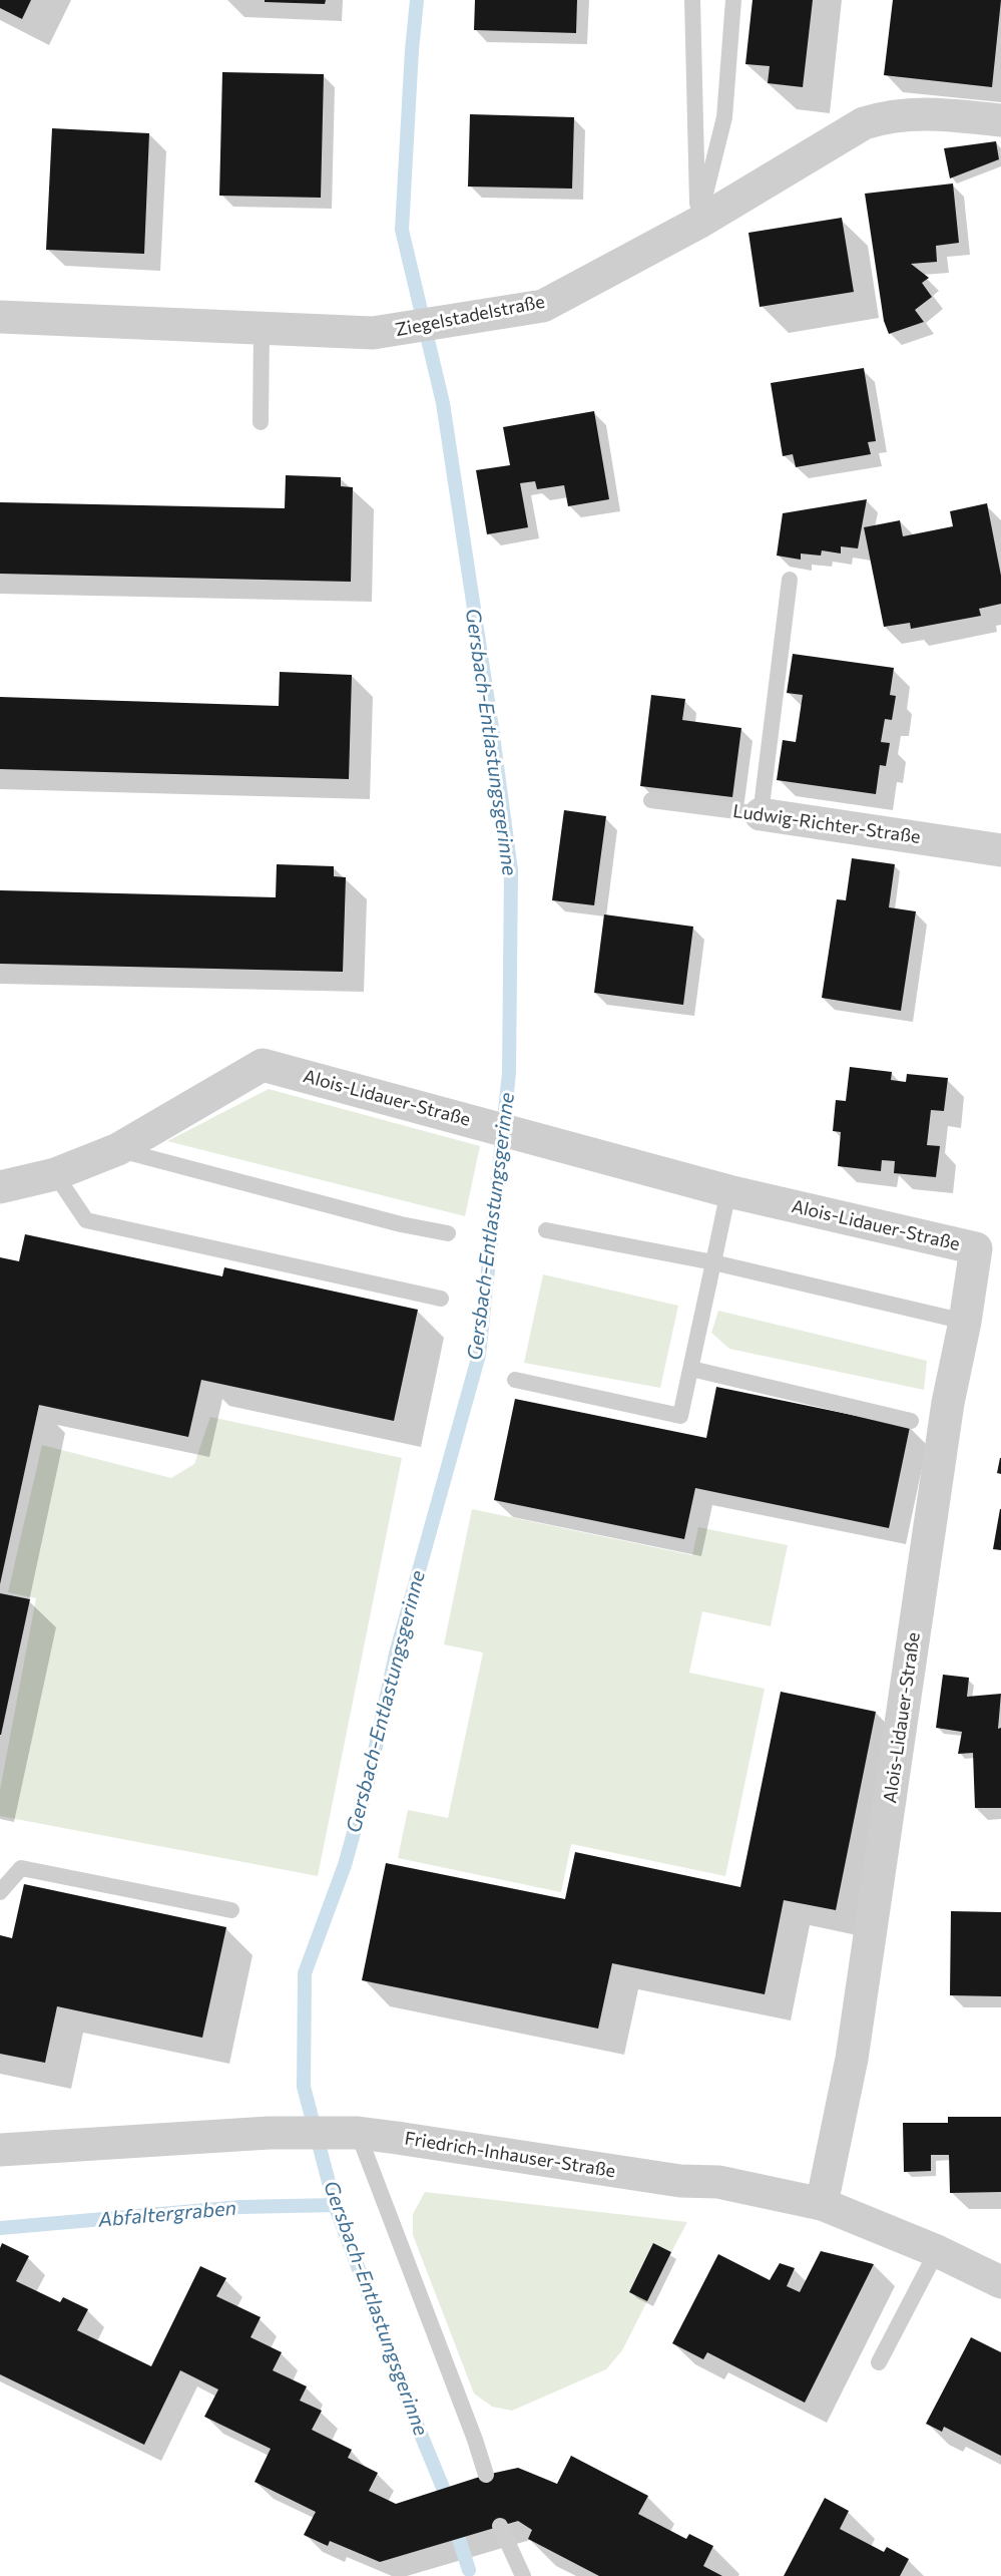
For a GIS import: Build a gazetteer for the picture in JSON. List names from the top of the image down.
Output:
{
  "streets": {
    "street": [
      "Ziegelstadelstraße",
      "Ludwig-Richter-Straße",
      "Alois-Lidauer-Straße",
      "Friedrich-Inhauser-Straße"
    ]
  },
  "crossings": [
    ["Alois-Lidauer-Straße", "Friedrich-Inhauser-Straße"]
  ],
  "water": ["Gersbach-Entlastungsgerinne", "Abfaltergraben"]
}
